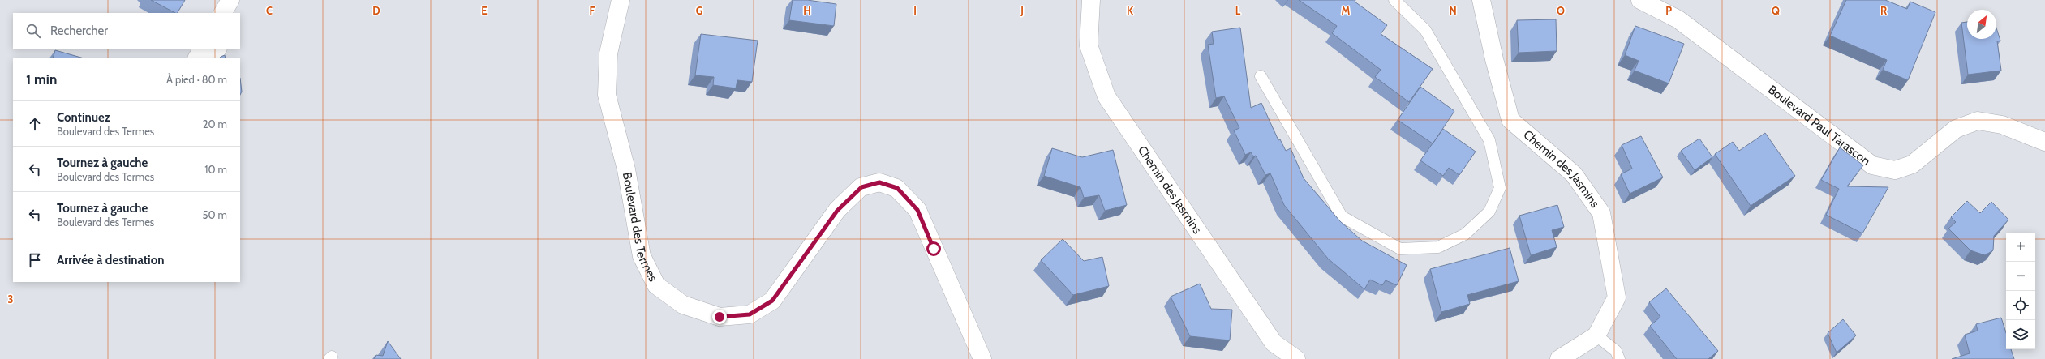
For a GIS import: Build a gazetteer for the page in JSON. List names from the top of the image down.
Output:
{
  "streets": {
    "street": ["Boulevard Paul Tarascon", "Chemin des Jasmins", "Boulevard des Termes"]
  },
  "north": "top right",
  "page": {
    "search": "Rechercher",
    "heading": ["1 min", "À pied · 80 m"],
    "list": [
      ["Continuez", "Boulevard des Termes", "20 m"],
      ["Tournez à gauche", "Boulevard des Termes", "10 m"],
      ["Tournez à gauche", "Boulevard des Termes", "50 m"],
      "Arrivée à destination"
    ],
    "map_buttons": ["+", "−"]
  },
  "grid": {
    "columns": [
      "C",
      "D",
      "E",
      "F",
      "G",
      "H",
      "I",
      "J",
      "K",
      "L",
      "M",
      "N",
      "O",
      "P",
      "Q",
      "R"
    ],
    "rows": ["3"]
  }
}
